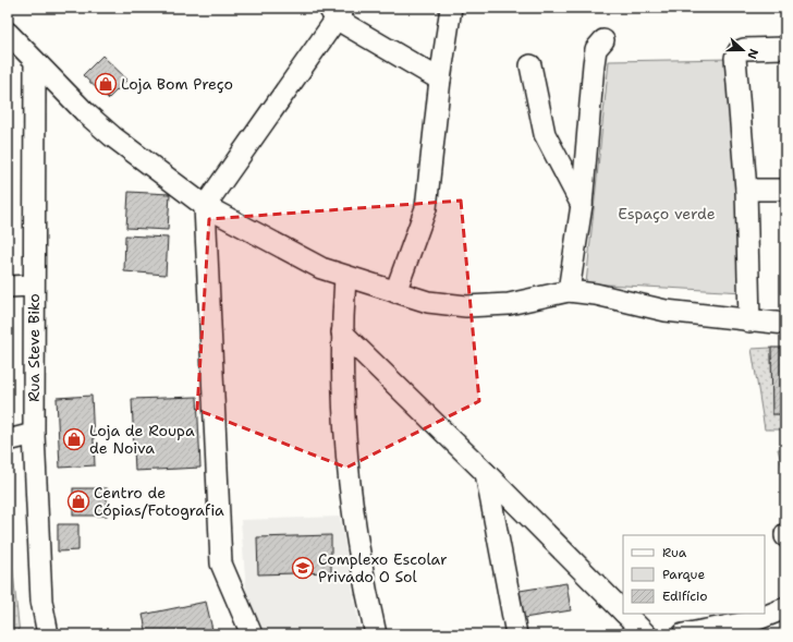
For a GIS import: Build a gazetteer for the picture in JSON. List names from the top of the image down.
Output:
{
  "streets": {
    "street": ["Rua Steve Biko"]
  },
  "parks": ["Espaço verde"],
  "places": {
    "shop": ["Loja Bom Preço", "Loja de Roupa de Noiva", "Centro de Cópias/Fotografia"],
    "school or university": ["Complexo Escolar Privado O Sol"]
  },
  "legend": ["Rua", "Parque", "Edifício"],
  "north": "right"
}
